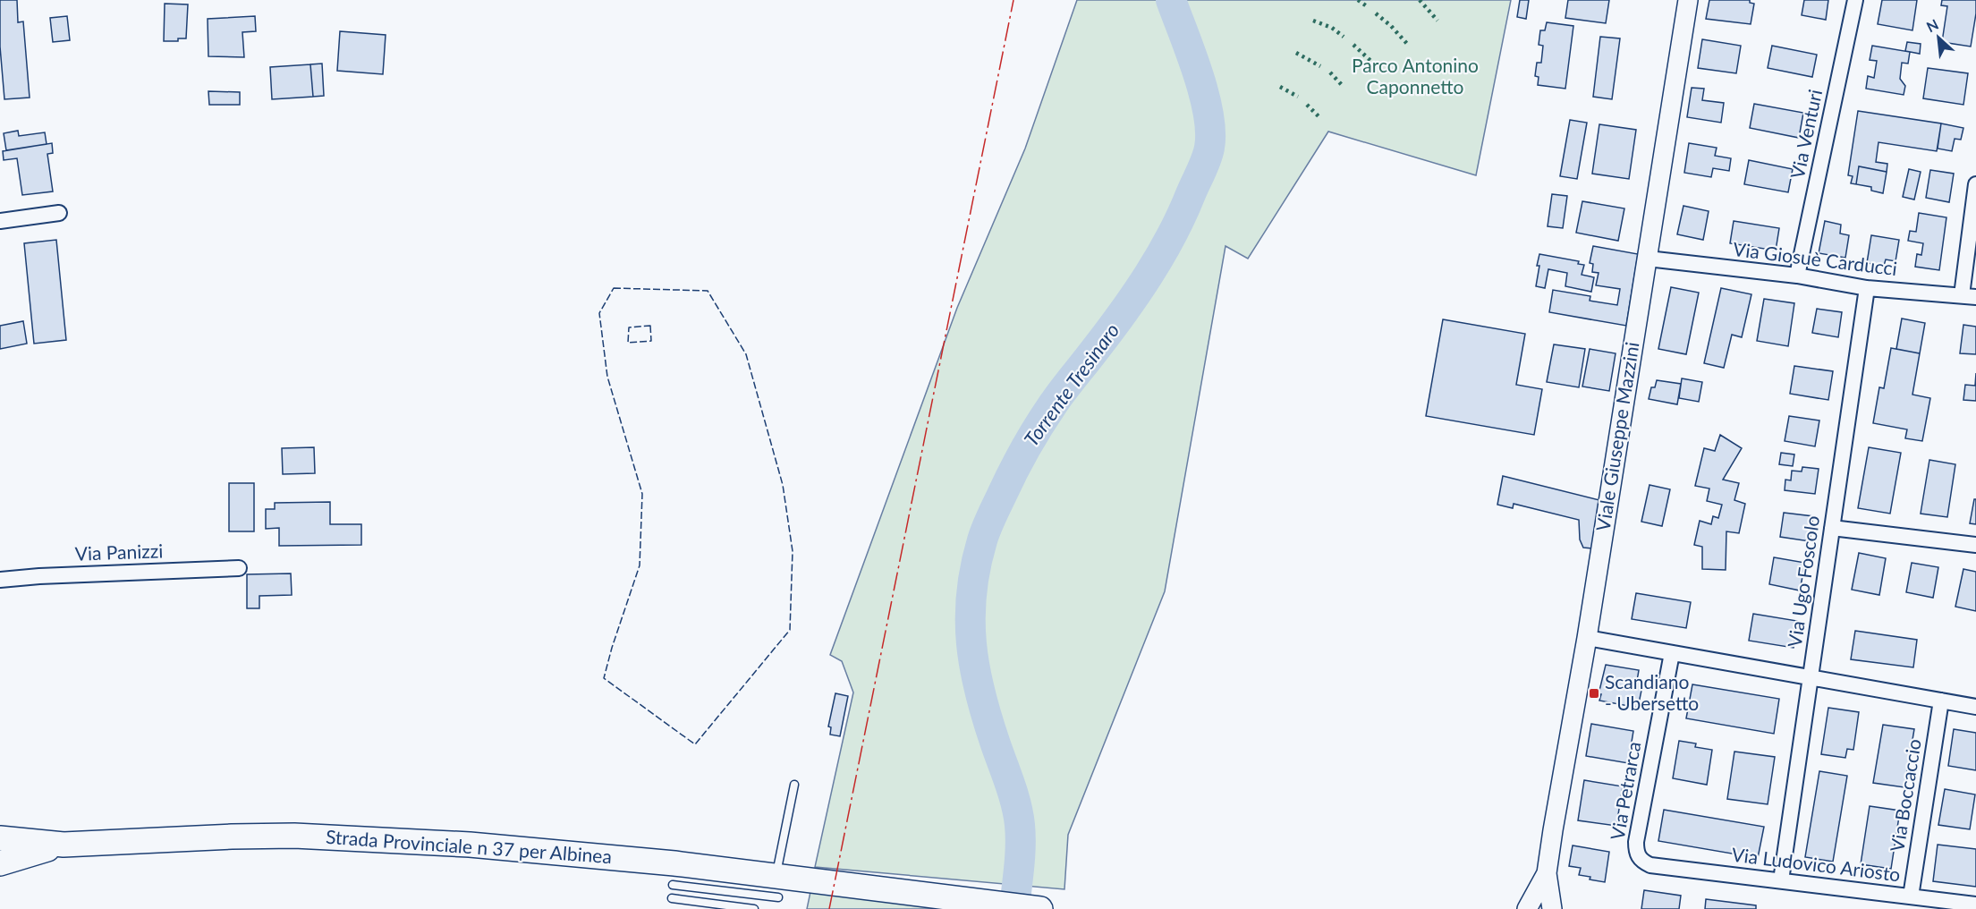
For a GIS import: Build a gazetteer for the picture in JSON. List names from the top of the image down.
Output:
{
  "streets": {
    "main road": ["Strada Provinciale n 37 per Albinea"],
    "street": [
      "Via Venturi",
      "Via Giosuè Carducci",
      "Viale Giuseppe Mazzini",
      "Via Panizzi",
      "Via Ugo Foscolo",
      "Via Petrarca",
      "Via Boccaccio",
      "Via Ludovico Ariosto"
    ]
  },
  "crossings": [
    ["Via Venturi", "Via Giosuè Carducci"],
    ["Via Giosuè Carducci", "Viale Giuseppe Mazzini"],
    ["Via Giosuè Carducci", "Via Ugo Foscolo"],
    ["Via Ugo Foscolo", "Via Ludovico Ariosto"],
    ["Via Petrarca", "Via Ludovico Ariosto"],
    ["Via Boccaccio", "Via Ludovico Ariosto"]
  ],
  "water": ["Torrente Tresinaro"],
  "parks": ["Parco Antonino Caponnetto"],
  "places": {
    "transit": ["Scandiano - Ubersetto"]
  },
  "north": "top left"
}
